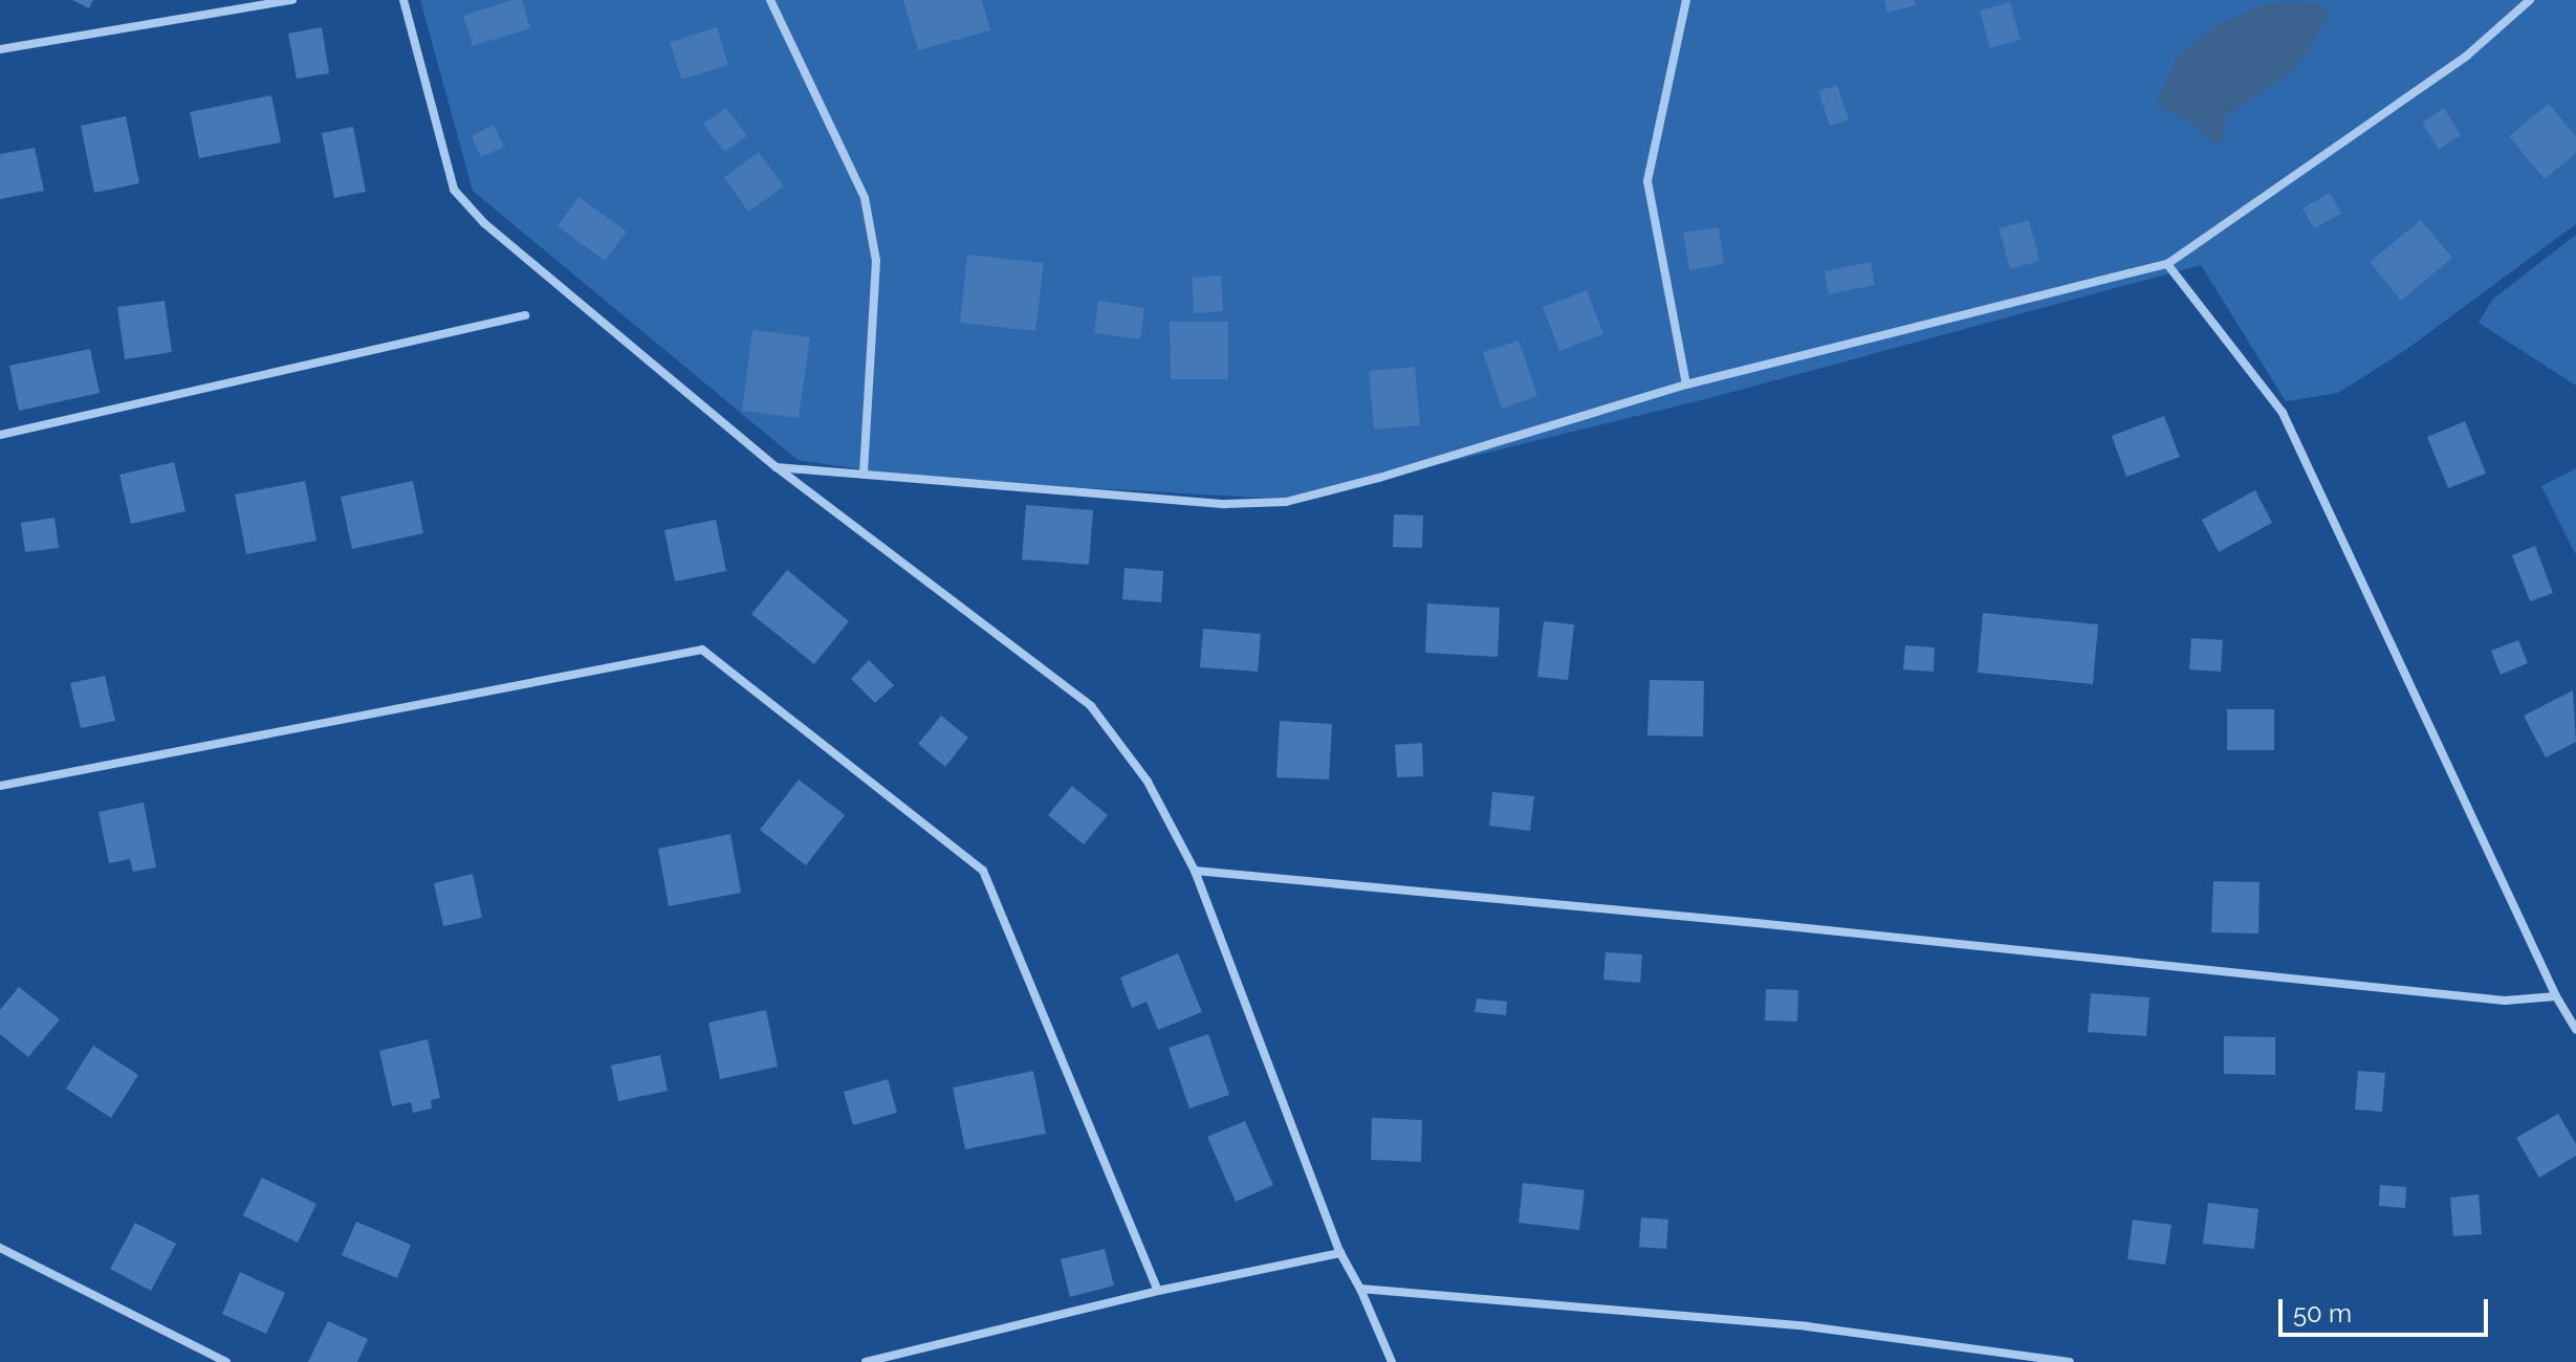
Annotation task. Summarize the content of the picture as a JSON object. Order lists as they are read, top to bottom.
{
  "scale_bar": "50 m"
}
